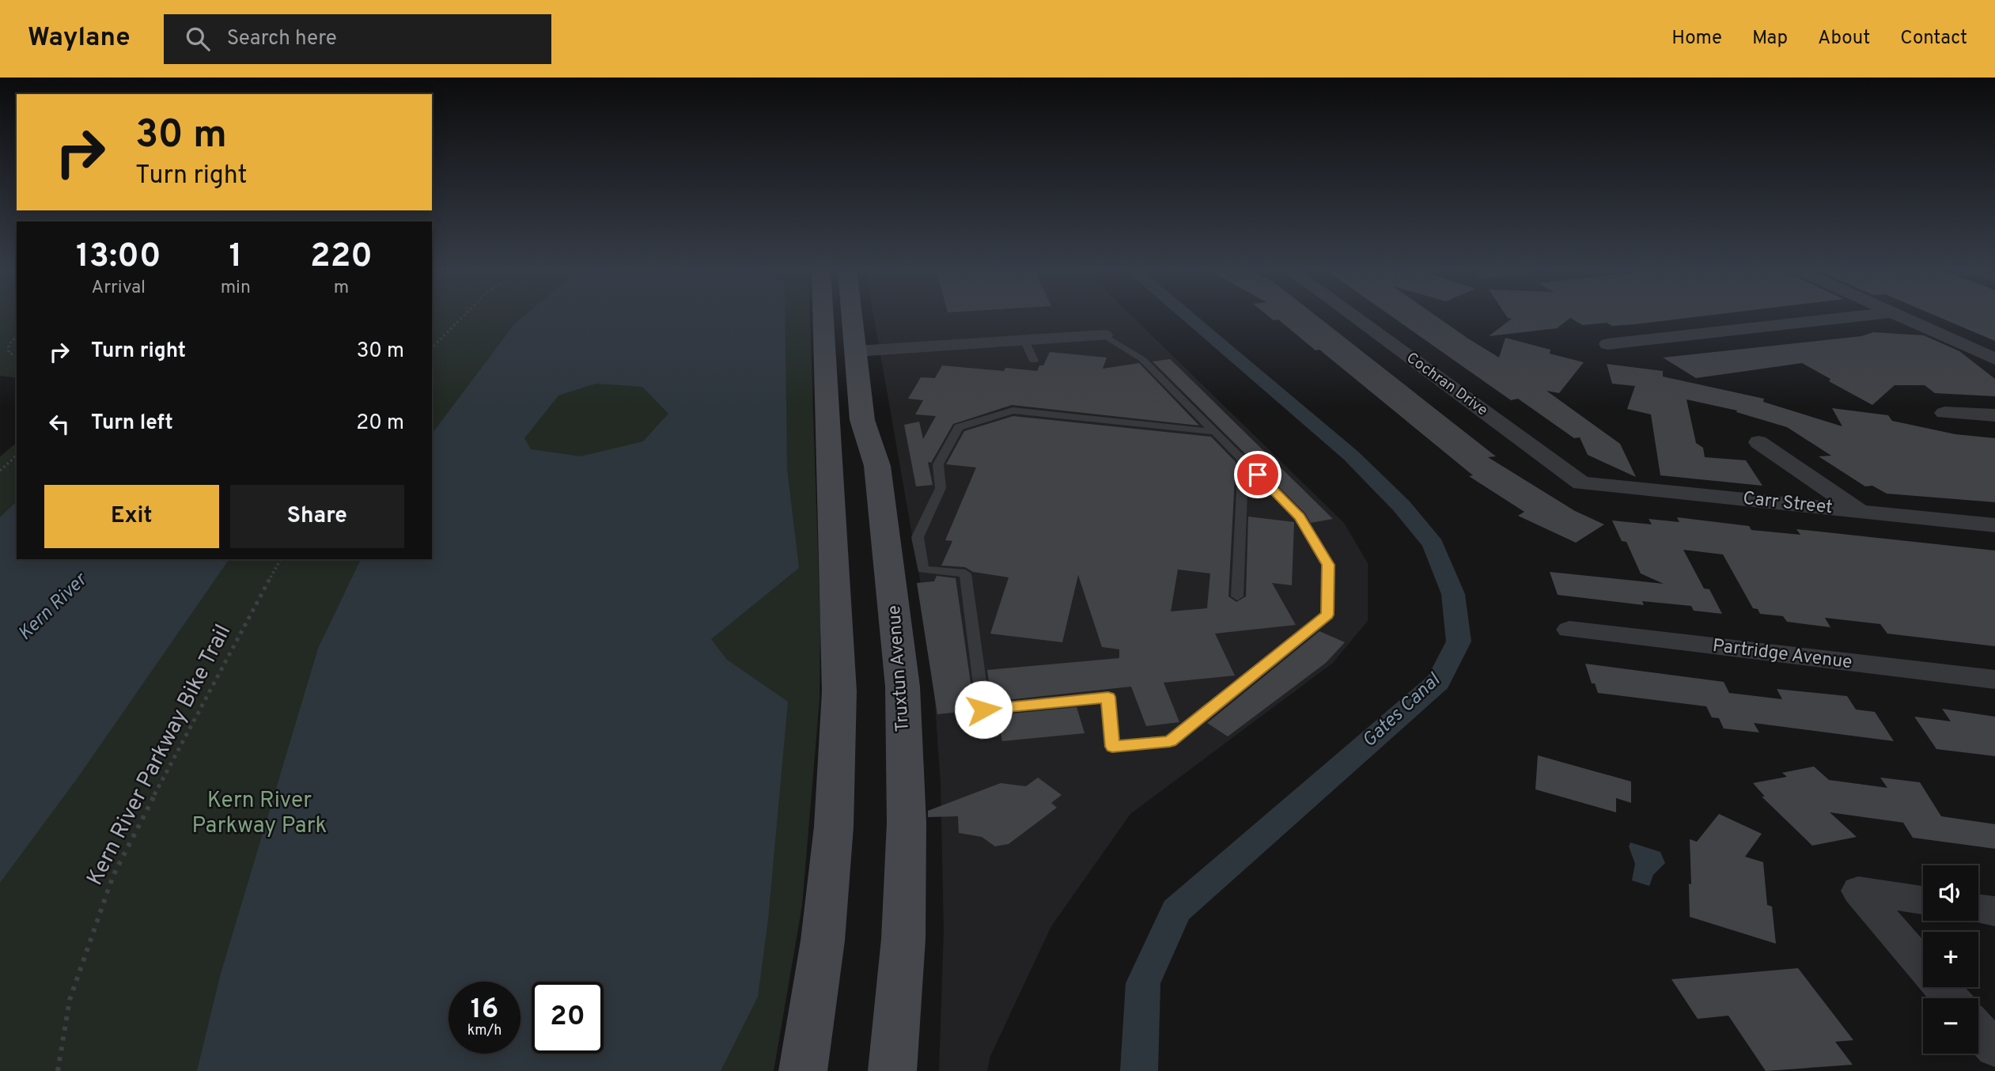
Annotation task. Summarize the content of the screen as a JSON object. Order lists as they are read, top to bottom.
{
  "streets": {
    "main road": ["Truxtun Avenue"],
    "street": ["Cochran Drive", "Carr Street", "Partridge Avenue"],
    "path": ["Kern River Parkway Bike Trail"]
  },
  "crossings": [
    ["Cochran Drive", "Carr Street"]
  ],
  "water": ["Kern River", "Gates Canal"],
  "parks": ["Kern River Parkway Park"],
  "page": {
    "header": "Waylane",
    "search": "Search here",
    "nav": [
      "Home",
      "Map",
      "About",
      "Contact"
    ],
    "turn": ["30 m", "Turn right"],
    "eta": [
      "13:00",
      "Arrival",
      "1",
      "min",
      "220",
      "m"
    ],
    "list": [
      {
        "name": "Turn right",
        "value": "30 m"
      },
      {
        "name": "Turn left",
        "value": "20 m"
      }
    ],
    "buttons": ["Exit", "Share"],
    "map_buttons": ["+", "−"],
    "speed": "16 km/h",
    "limit": "20"
  }
}
